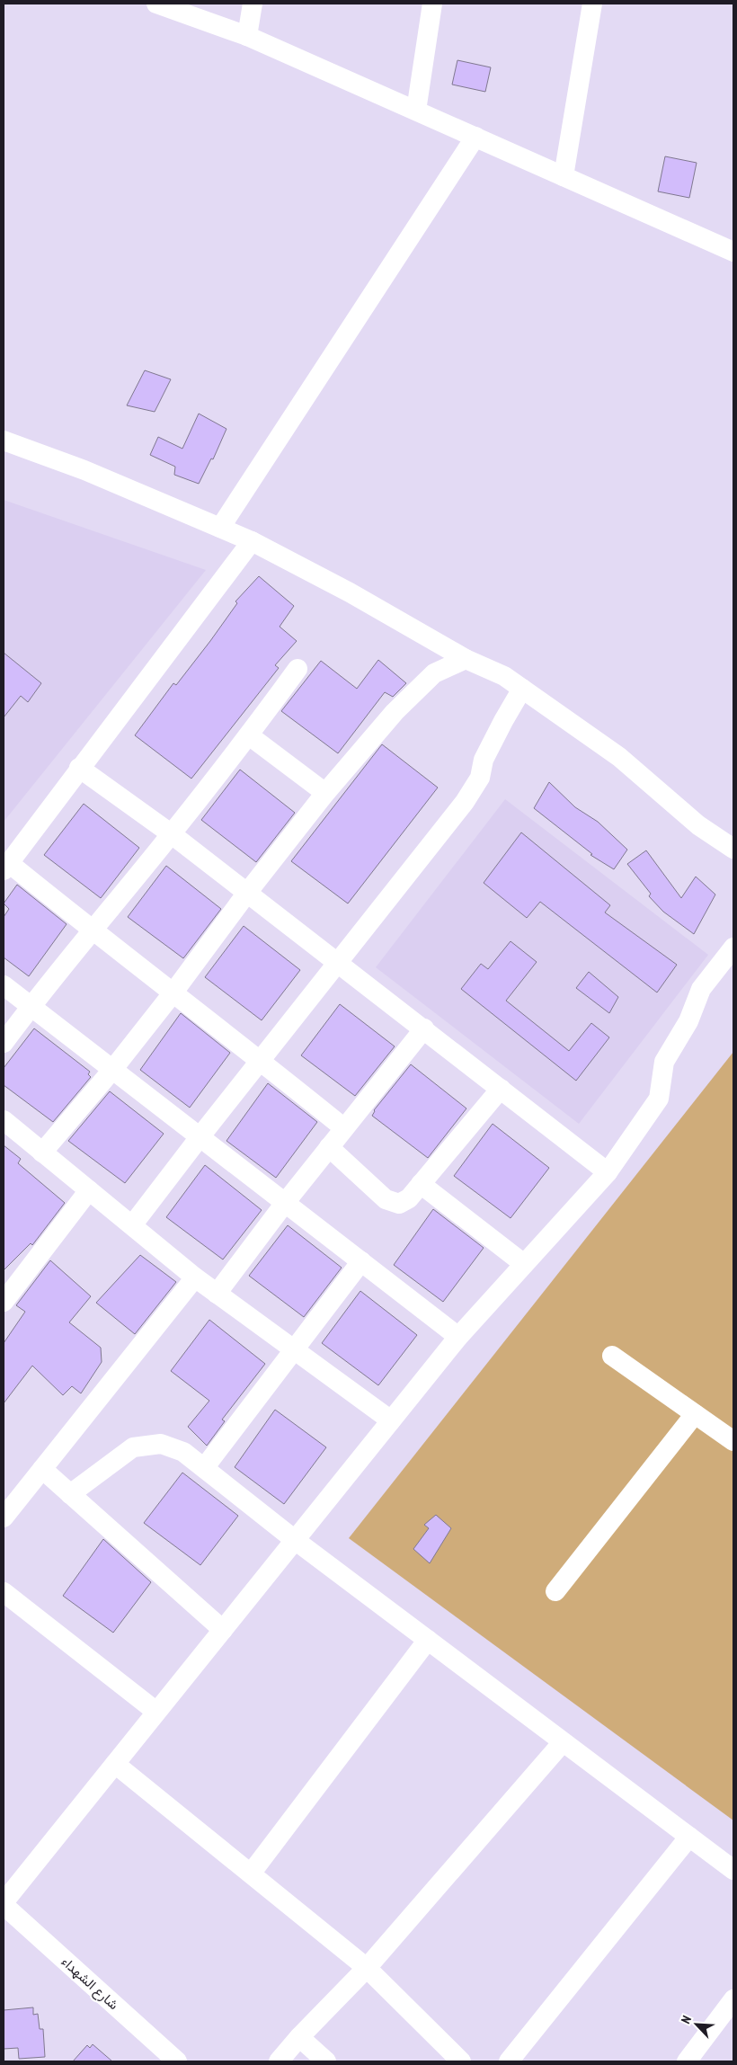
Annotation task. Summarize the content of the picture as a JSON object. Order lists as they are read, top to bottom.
{
  "streets": {
    "street": ["شارع الشهداء"]
  },
  "north": "top left"
}
